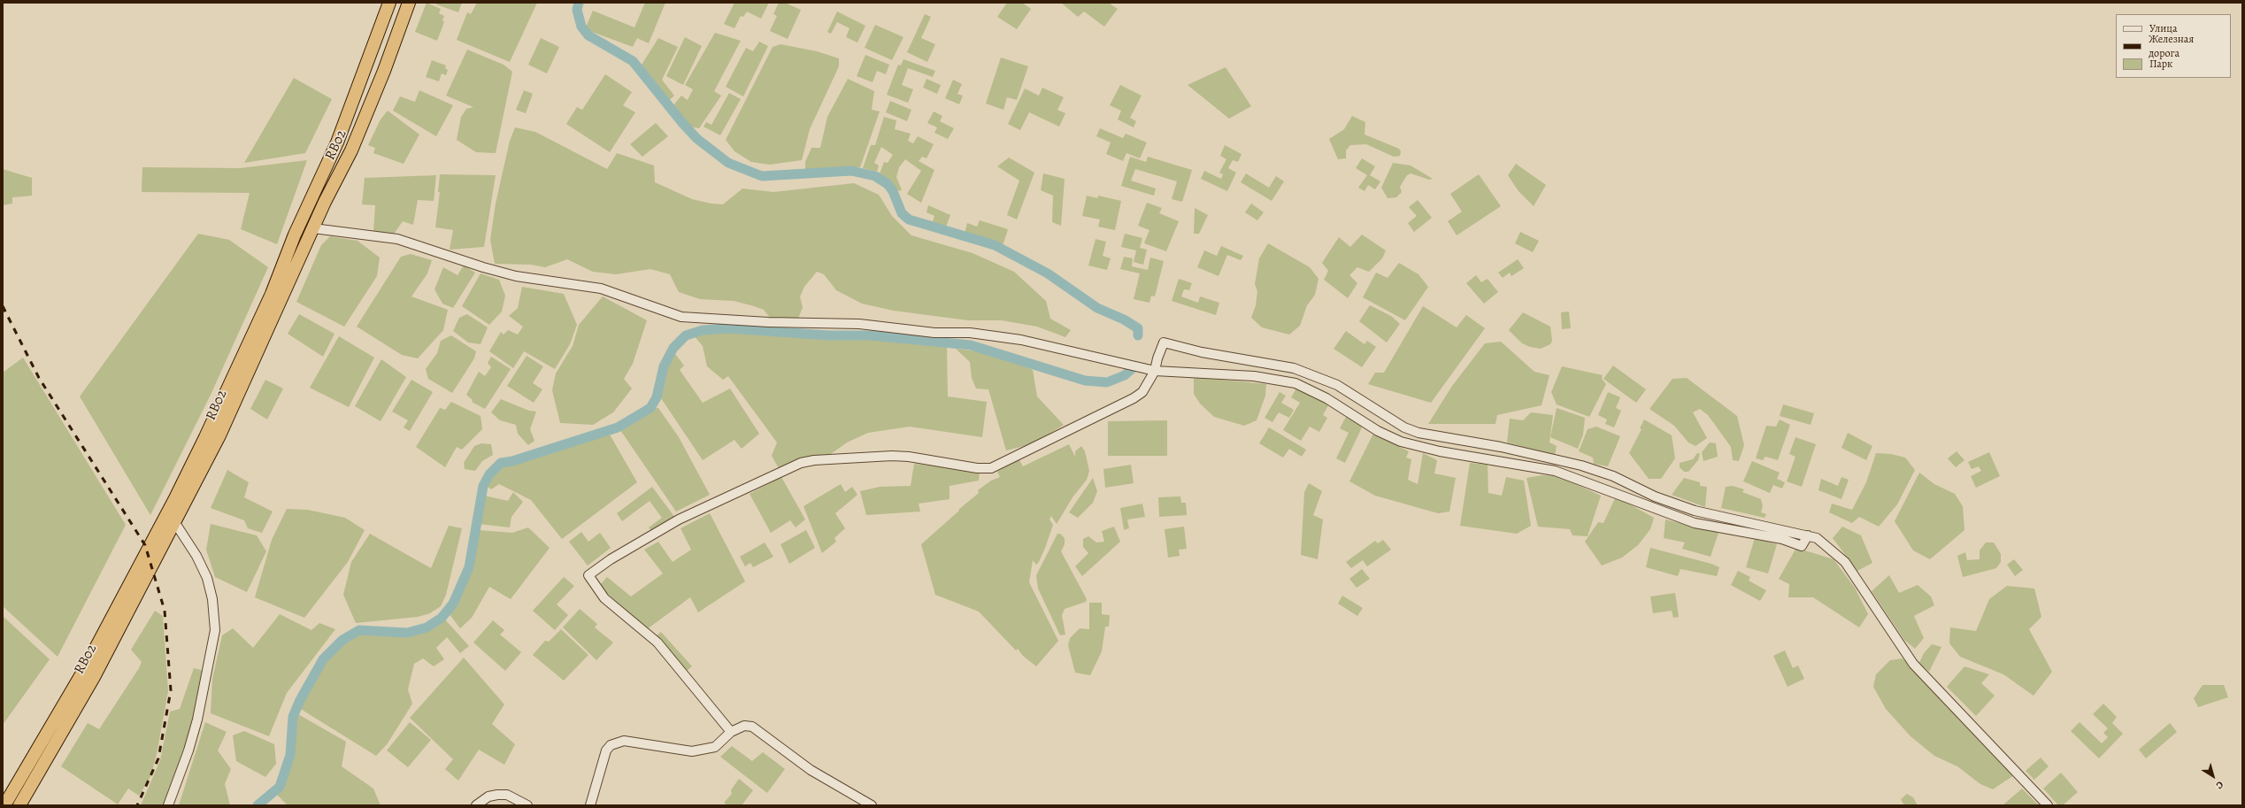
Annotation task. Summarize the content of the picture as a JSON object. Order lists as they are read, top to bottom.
{
  "streets": {
    "highway": ["RB02"]
  },
  "legend": ["Улица", "Железная дорога", "Парк"],
  "north": "bottom right"
}
